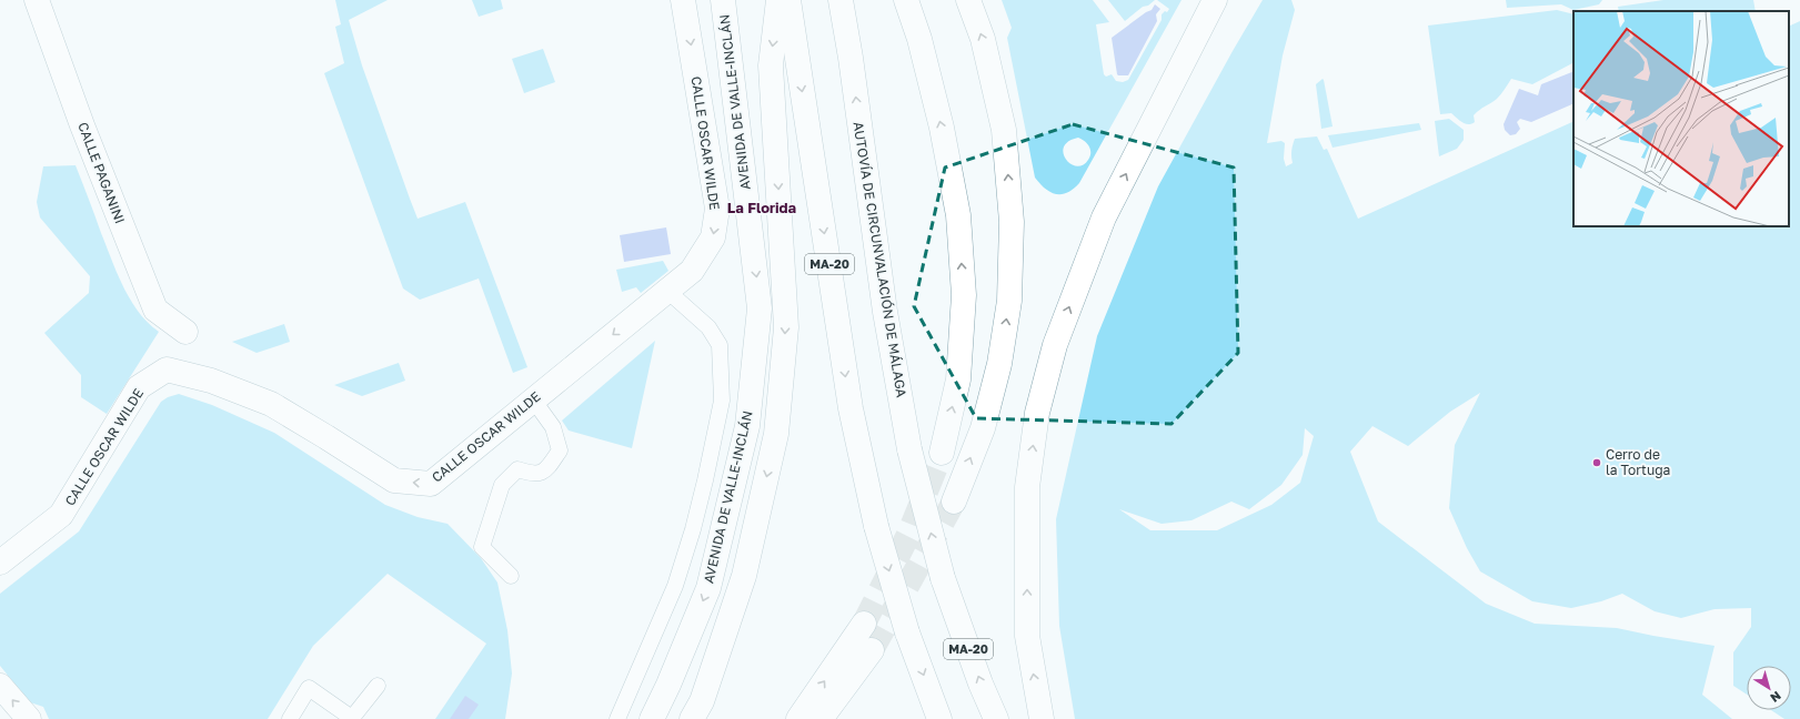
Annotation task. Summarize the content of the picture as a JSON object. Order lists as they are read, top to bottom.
{
  "streets": {
    "main road": [
      "AVENIDA DE VALLE-INCLÁN",
      "CALLE OSCAR WILDE",
      "CALLE PAGANINI",
      "AUTOVÍA DE CIRCUNVALACIÓN DE MÁLAGA",
      "MA-20"
    ]
  },
  "districts": ["La Florida"],
  "places": ["Cerro de la Tortuga"],
  "north": "bottom right"
}
